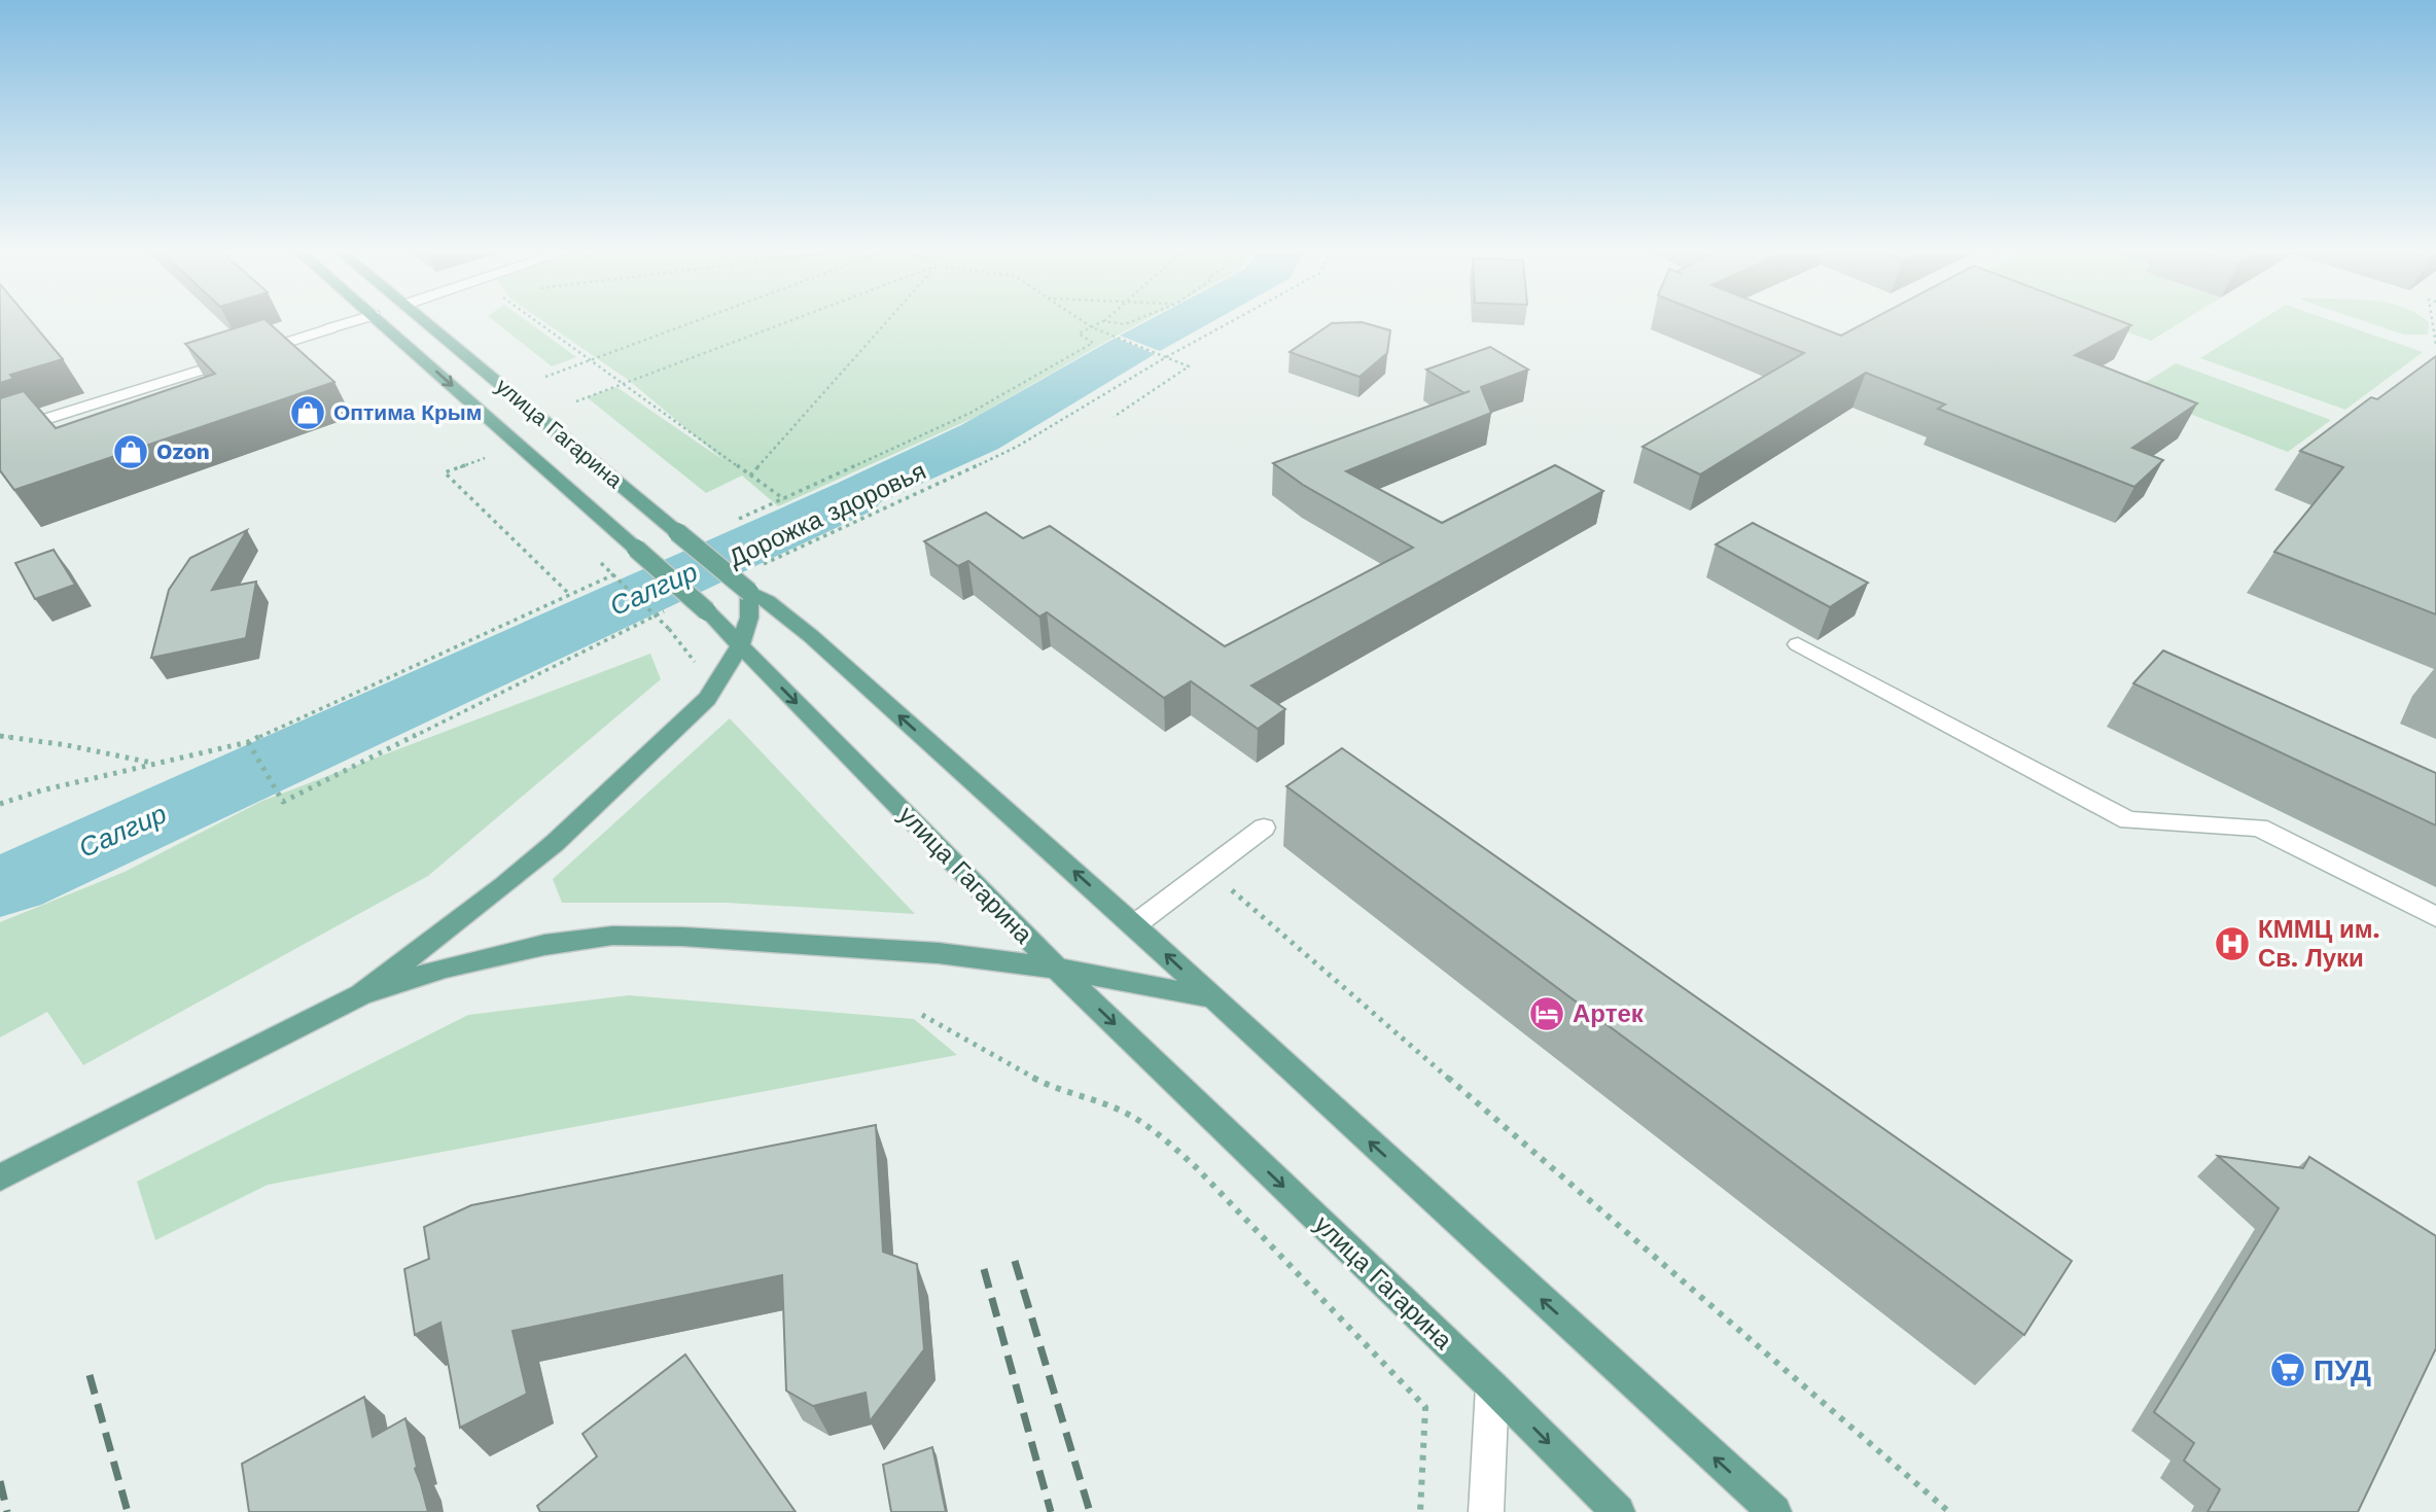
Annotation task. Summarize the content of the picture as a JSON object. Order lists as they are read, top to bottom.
{
  "streets": {
    "main road": ["улица Гагарина"],
    "path": ["Дорожка здоровья"]
  },
  "water": ["Салгир"],
  "places": {
    "shop": ["Оптима Крым", "Ozon"],
    "hospital": ["КММЦ им. Св. Луки"],
    "hotel": ["Артек"],
    "supermarket": ["ПУД"]
  }
}
